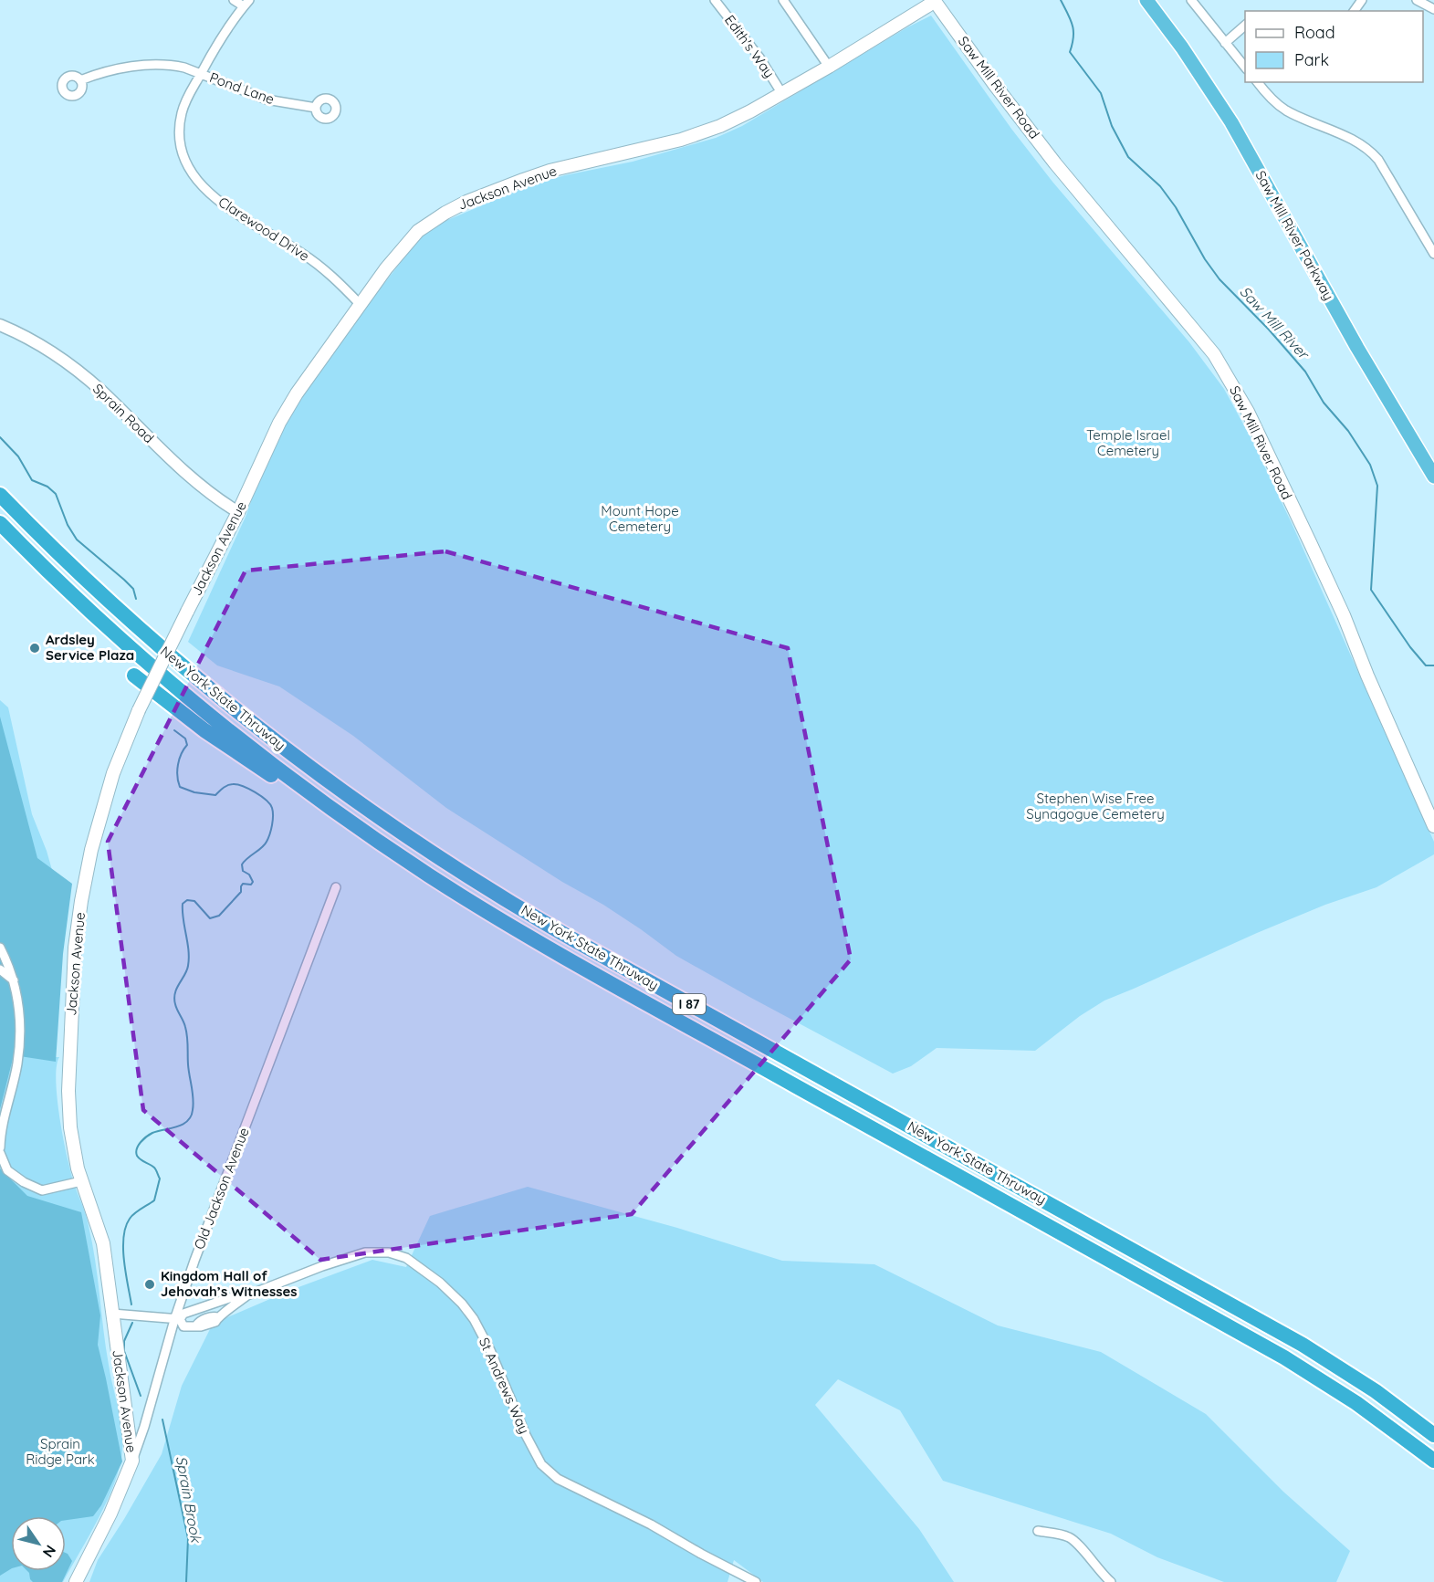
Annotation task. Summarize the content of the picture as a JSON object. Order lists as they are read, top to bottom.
{
  "streets": {
    "highway": ["Saw Mill River Parkway", "New York State Thruway", "I 87"],
    "main road": ["Saw Mill River Road", "Jackson Avenue", "Old Jackson Avenue"],
    "street": [
      "Edith's Way",
      "Pond Lane",
      "Clarewood Drive",
      "Sprain Road",
      "St Andrews Way"
    ]
  },
  "crossings": [
    ["Edith's Way", "Jackson Avenue"],
    ["Saw Mill River Road", "Jackson Avenue"],
    ["Pond Lane", "Clarewood Drive"],
    ["Jackson Avenue", "Clarewood Drive"],
    ["Jackson Avenue", "Sprain Road"],
    ["Jackson Avenue", "Old Jackson Avenue"],
    ["Old Jackson Avenue", "St Andrews Way"]
  ],
  "water": ["Saw Mill River", "Sprain Brook"],
  "parks": [
    "Temple Israel Cemetery",
    "Mount Hope Cemetery",
    "Stephen Wise Free Synagogue Cemetery",
    "Sprain Ridge Park"
  ],
  "places": ["Ardsley Service Plaza", "Kingdom Hall of Jehovah’s Witnesses"],
  "legend": ["Road", "Park"],
  "north": "bottom right"
}
